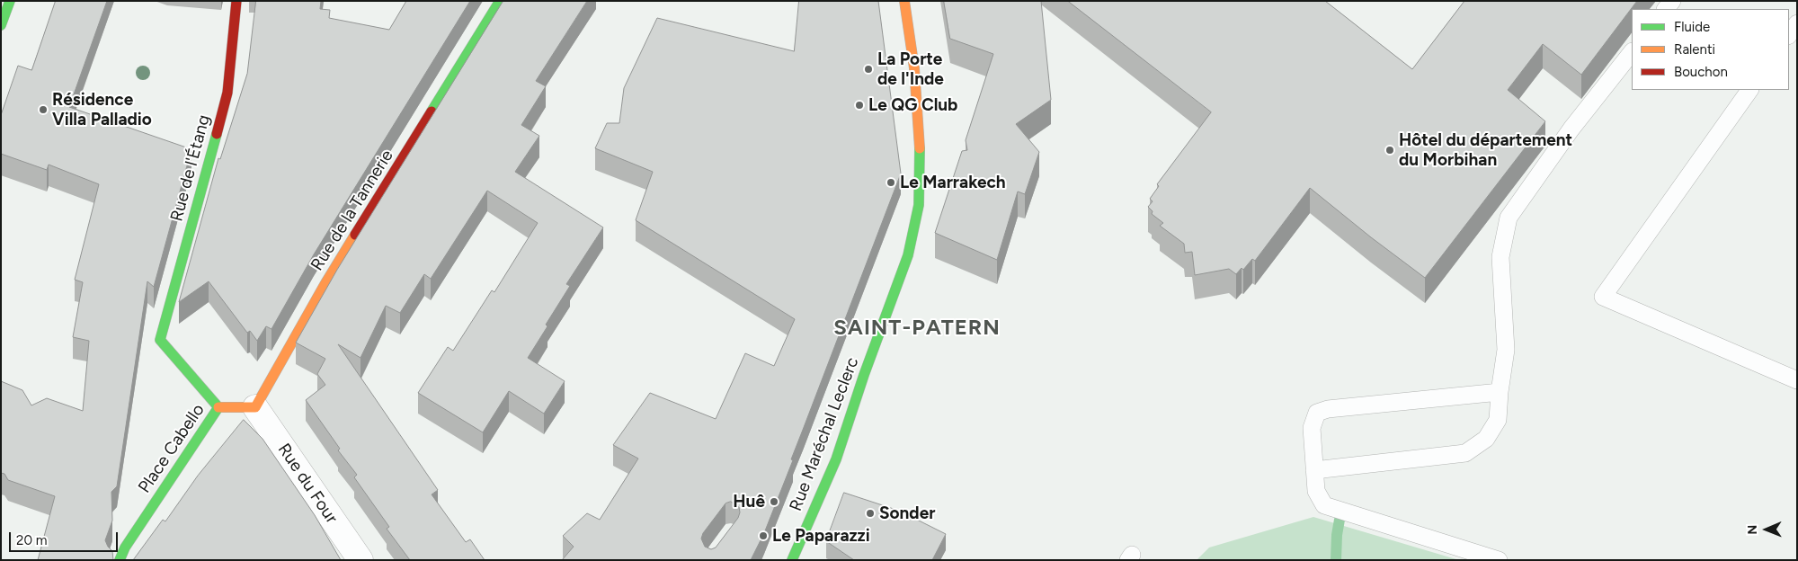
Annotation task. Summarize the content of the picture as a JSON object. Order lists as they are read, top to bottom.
{
  "streets": {
    "street": [
      "Rue de l'Étang",
      "Rue de la Tannerie",
      "Rue Maréchal Leclerc",
      "Place Cabello",
      "Rue du Four"
    ]
  },
  "crossings": [
    ["Rue de l'Étang", "Place Cabello"],
    ["Rue de la Tannerie", "Rue du Four"]
  ],
  "districts": ["SAINT-PATERN"],
  "places": [
    "La Porte de l'Inde",
    "Le QG Club",
    "Résidence Villa Palladio",
    "Hôtel du département du Morbihan",
    "Le Marrakech",
    "Huê",
    "Sonder",
    "Le Paparazzi"
  ],
  "legend": ["Fluide", "Ralenti", "Bouchon"],
  "scale_bar": "20 m",
  "north": "left"
}
